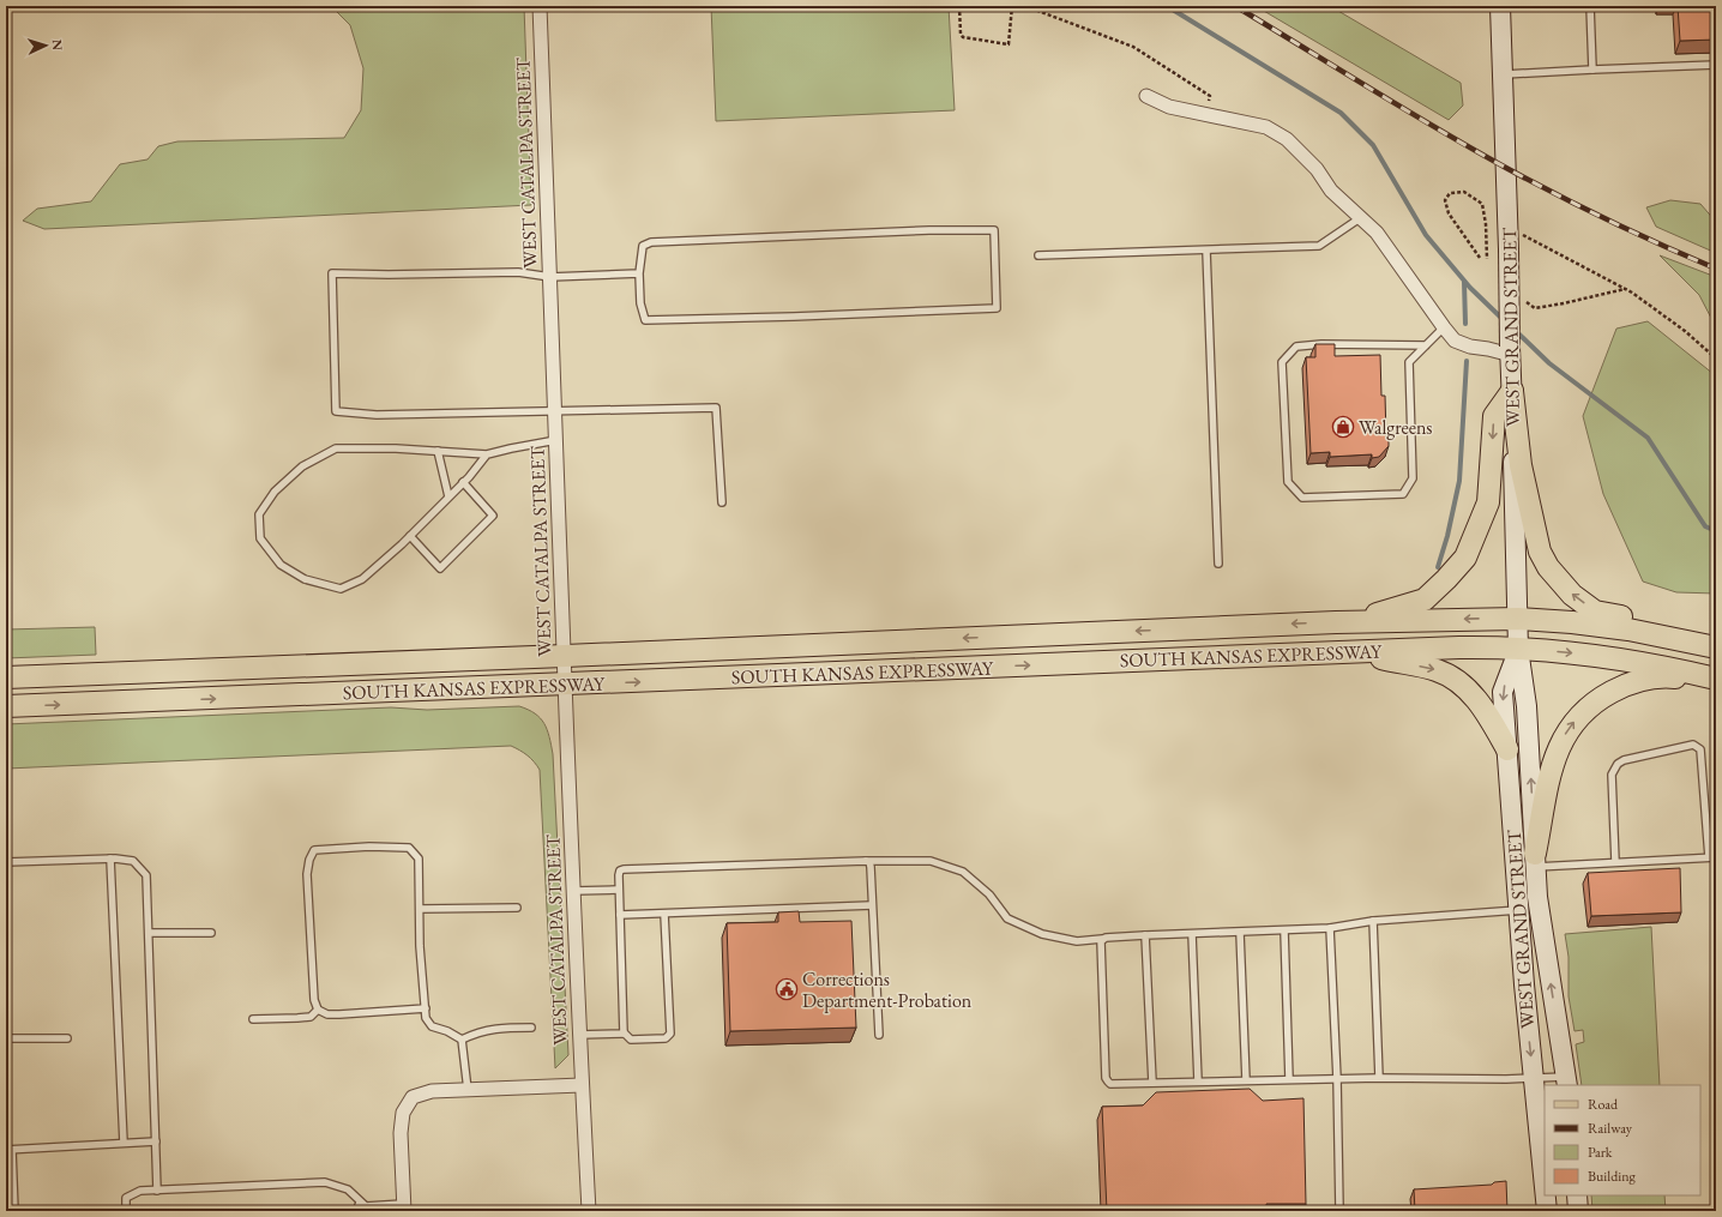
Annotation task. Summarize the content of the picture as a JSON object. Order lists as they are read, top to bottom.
{
  "streets": {
    "main road": ["WEST GRAND STREET", "SOUTH KANSAS EXPRESSWAY"],
    "street": ["WEST CATALPA STREET"]
  },
  "crossings": [
    ["WEST CATALPA STREET", "SOUTH KANSAS EXPRESSWAY"],
    ["WEST GRAND STREET", "SOUTH KANSAS EXPRESSWAY"]
  ],
  "places": {
    "shop": ["Walgreens"],
    "public building": ["Corrections Department-Probation"]
  },
  "legend": [
    "Road",
    "Railway",
    "Park",
    "Building"
  ],
  "north": "right"
}
